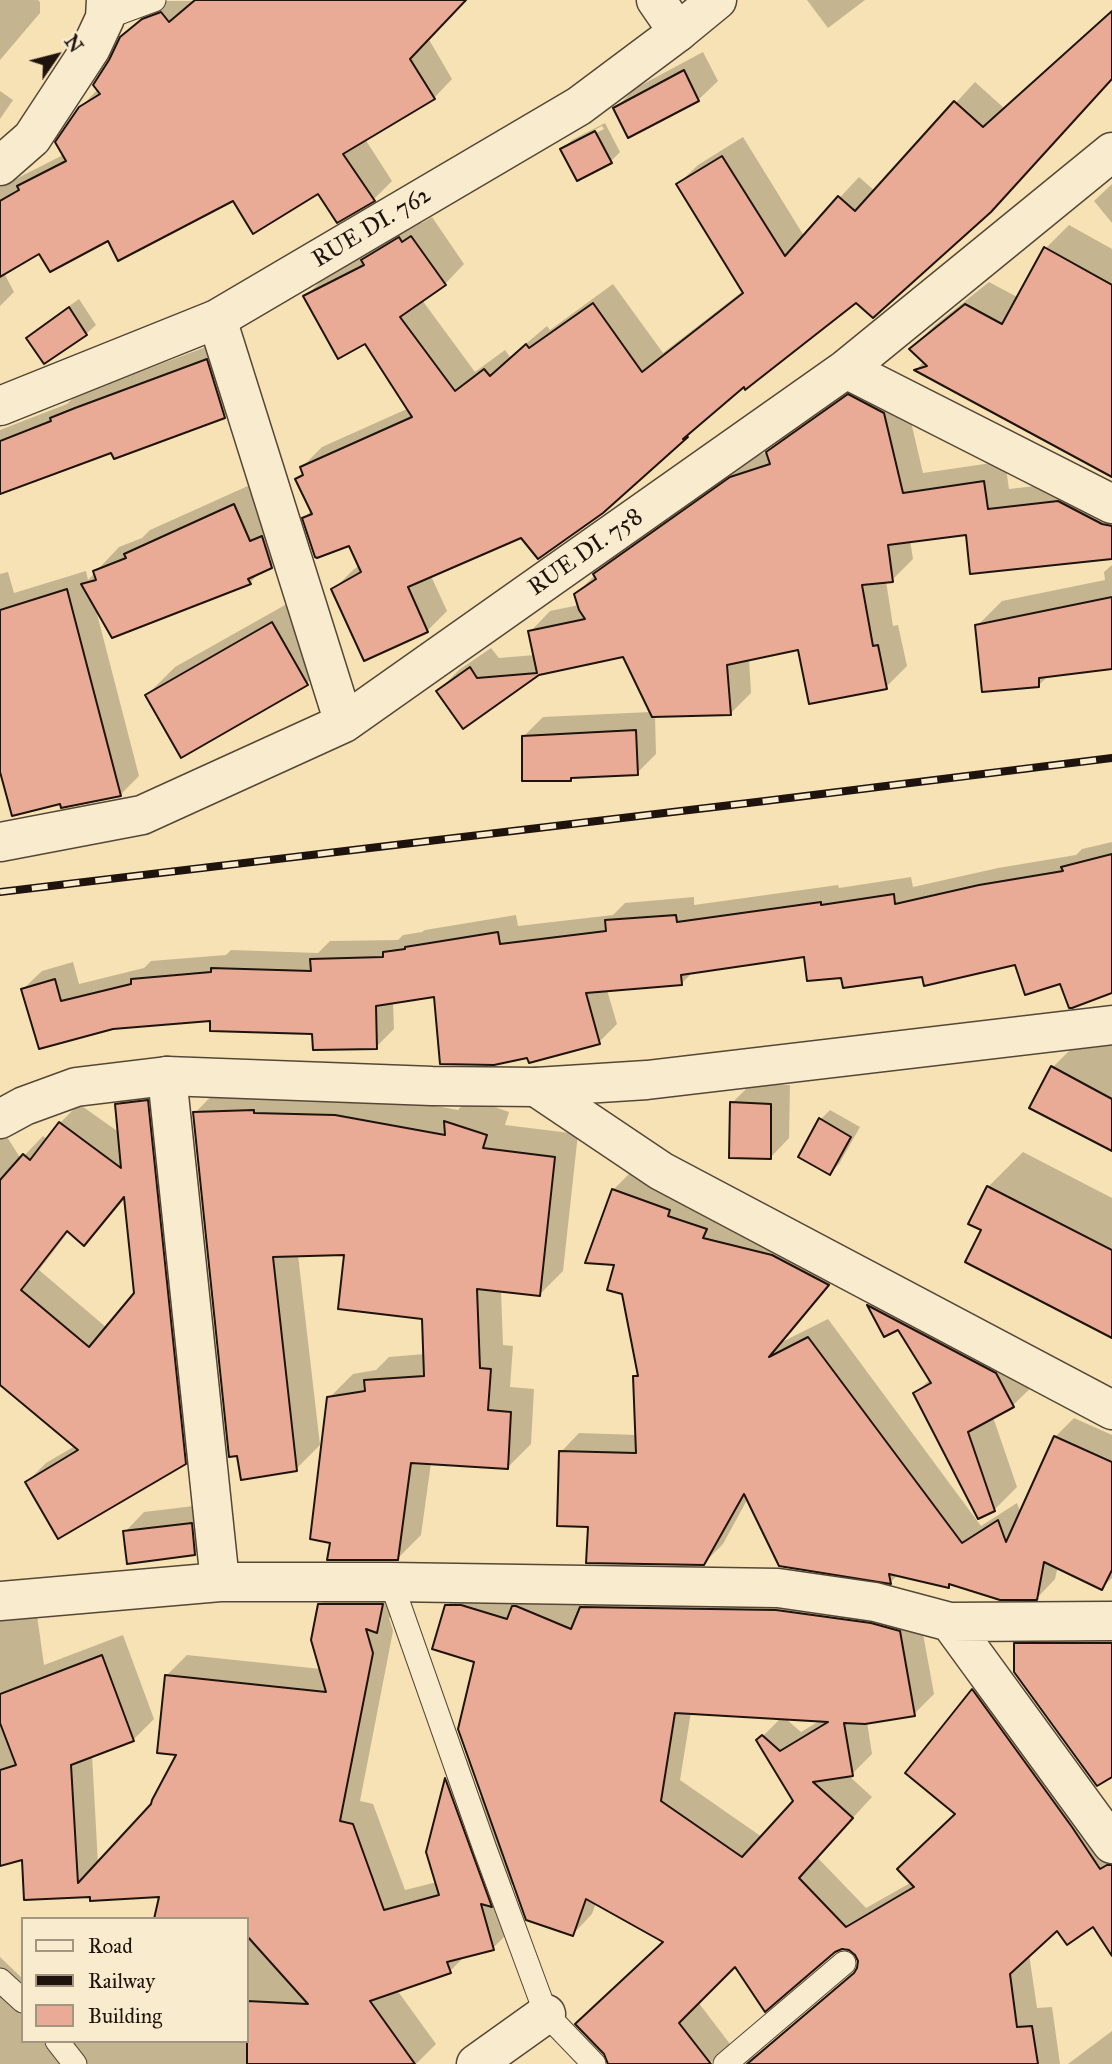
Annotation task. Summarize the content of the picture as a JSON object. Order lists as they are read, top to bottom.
{
  "streets": {
    "street": ["RUE DI. 762", "RUE DI. 758"]
  },
  "legend": ["Road", "Railway", "Building"],
  "north": "top right"
}
